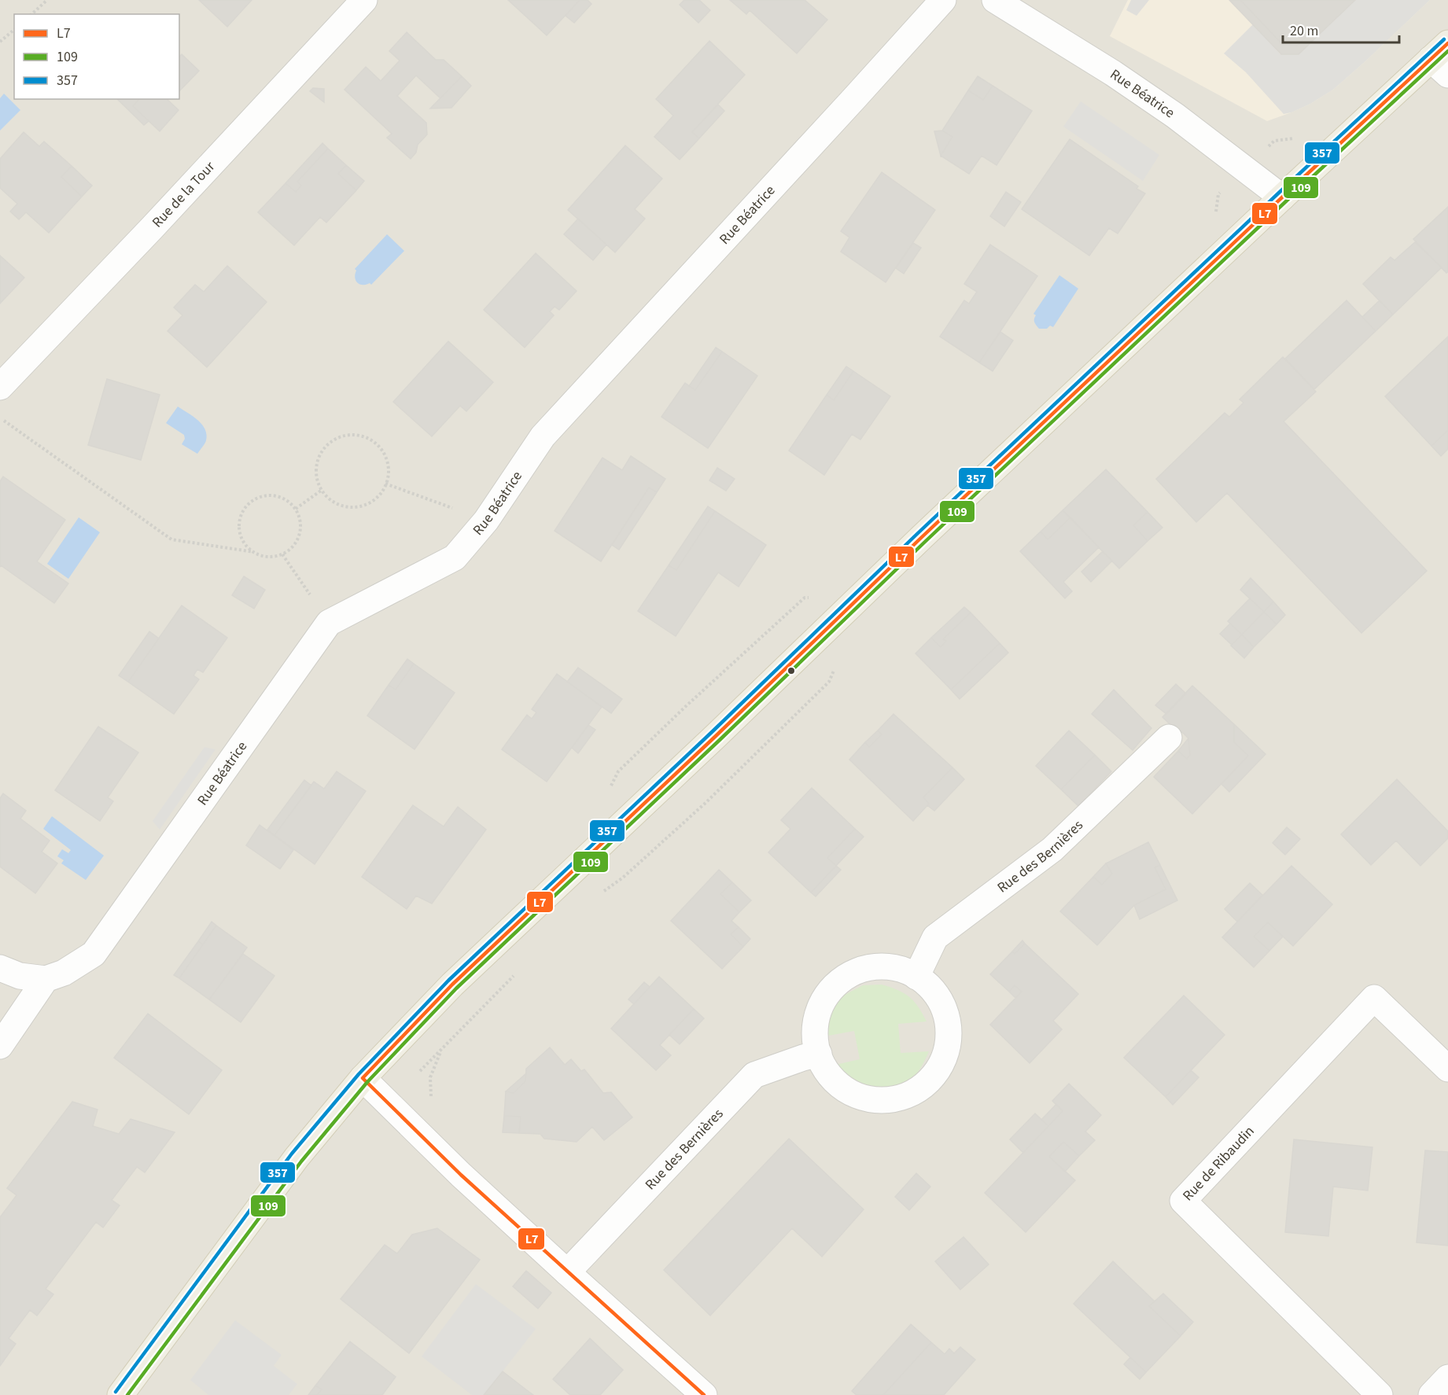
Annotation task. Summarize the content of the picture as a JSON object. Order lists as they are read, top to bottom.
{
  "streets": {
    "street": [
      "Rue Béatrice",
      "Rue de la Tour",
      "Rue des Bernières",
      "Rue de Ribaudin"
    ]
  },
  "lines": ["transit line 357", "transit line L7", "transit line 109"],
  "legend": ["L7", "109", "357"],
  "scale_bar": "20 m"
}
